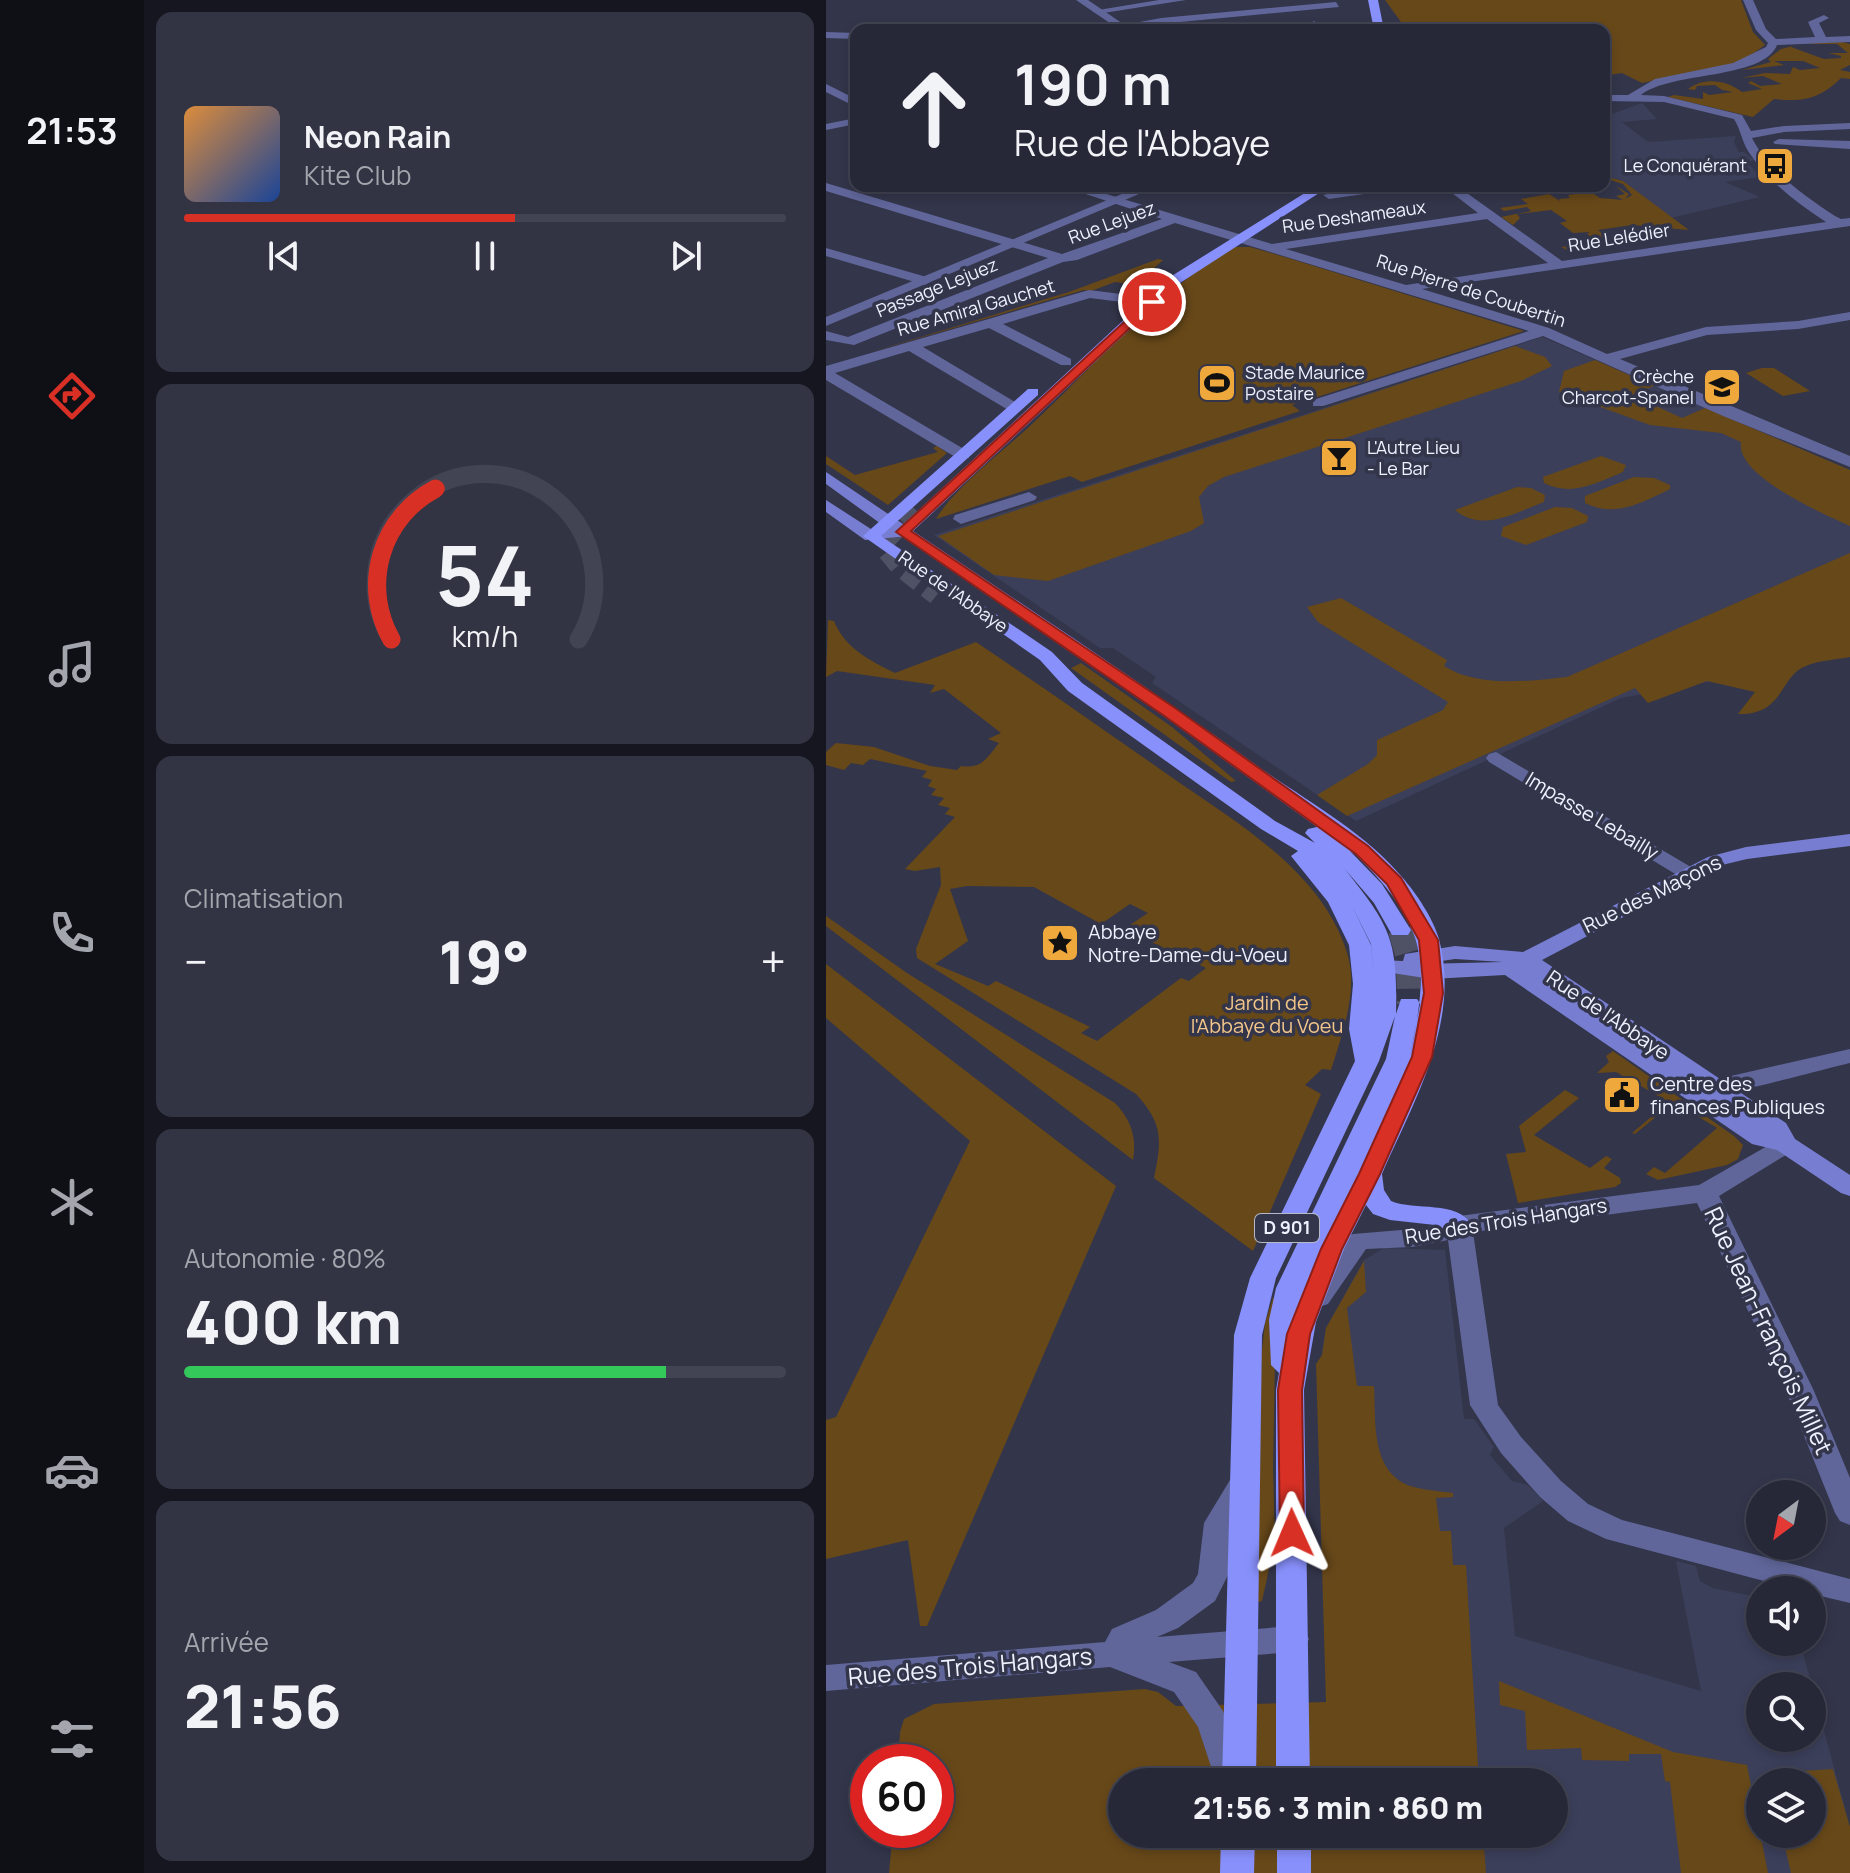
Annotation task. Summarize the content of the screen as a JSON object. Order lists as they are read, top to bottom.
{
  "streets": {
    "main road": ["Rue de l'Abbaye", "Rue des Maçons", "D 901"],
    "street": [
      "Rue Deshameaux",
      "Rue Lejuez",
      "Rue Lelédier",
      "Passage Lejuez",
      "Rue Pierre de Coubertin",
      "Rue Amiral Gauchet",
      "Impasse Lebailly",
      "Rue des Trois Hangars",
      "Rue Jean-François Millet"
    ]
  },
  "crossings": [
    ["Rue Deshameaux", "Rue Pierre de Coubertin"],
    ["Rue Lejuez", "Passage Lejuez"],
    ["Rue Lejuez", "Rue Pierre de Coubertin"],
    ["Rue Lelédier", "Rue Pierre de Coubertin"],
    ["Rue de l'Abbaye", "Rue des Maçons"],
    ["Rue de l'Abbaye", "Rue des Trois Hangars"],
    ["Rue de l'Abbaye", "D 901"],
    ["Impasse Lebailly", "Rue des Maçons"],
    ["Rue des Trois Hangars", "D 901"],
    ["Rue des Trois Hangars", "Rue Jean-François Millet"]
  ],
  "parks": ["Jardin de l'Abbaye du Voeu"],
  "places": {
    "bus stop": ["Le Conquérant"],
    "sports": ["Stade Maurice Postaire"],
    "school or university": ["Crèche Charcot-Spanel"],
    "bar": ["L'Autre Lieu - Le Bar"],
    "place": ["Abbaye Notre-Dame-du-Voeu"],
    "public building": ["Centre des finances Publiques"]
  },
  "north": "bottom left",
  "page": {
    "tabs": "21:53",
    "turn": ["190 m", "Rue de l'Abbaye"],
    "song": ["Neon Rain", "Kite Club"],
    "tile": [
      "Climatisation",
      ["Autonomie · 80%", "400 km"],
      ["Arrivée", "21:56"]
    ],
    "heat": ["−", "19°", "+"],
    "limit": "60",
    "trip": "21:56 · 3 min · 860 m",
    "gauge": ["54", "km/h"]
  }
}
